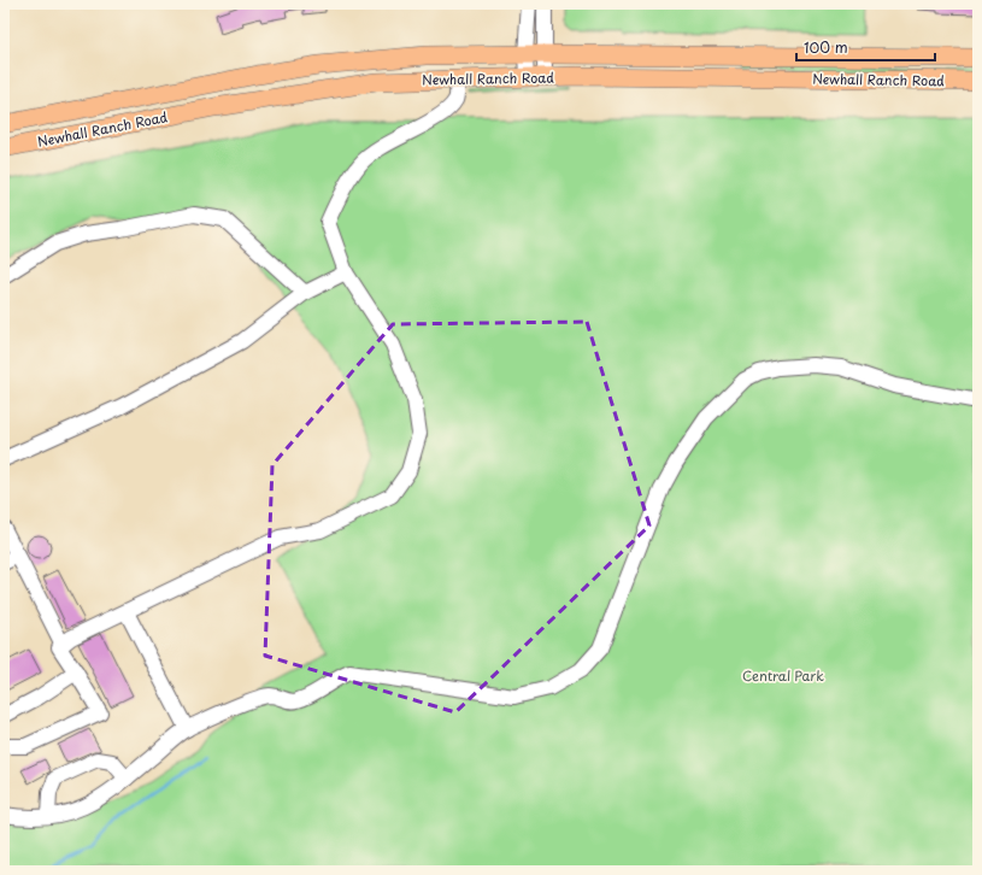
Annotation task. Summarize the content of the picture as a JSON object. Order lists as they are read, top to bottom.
{
  "streets": {
    "main road": ["Newhall Ranch Road"]
  },
  "parks": ["Central Park"],
  "scale_bar": "100 m"
}
